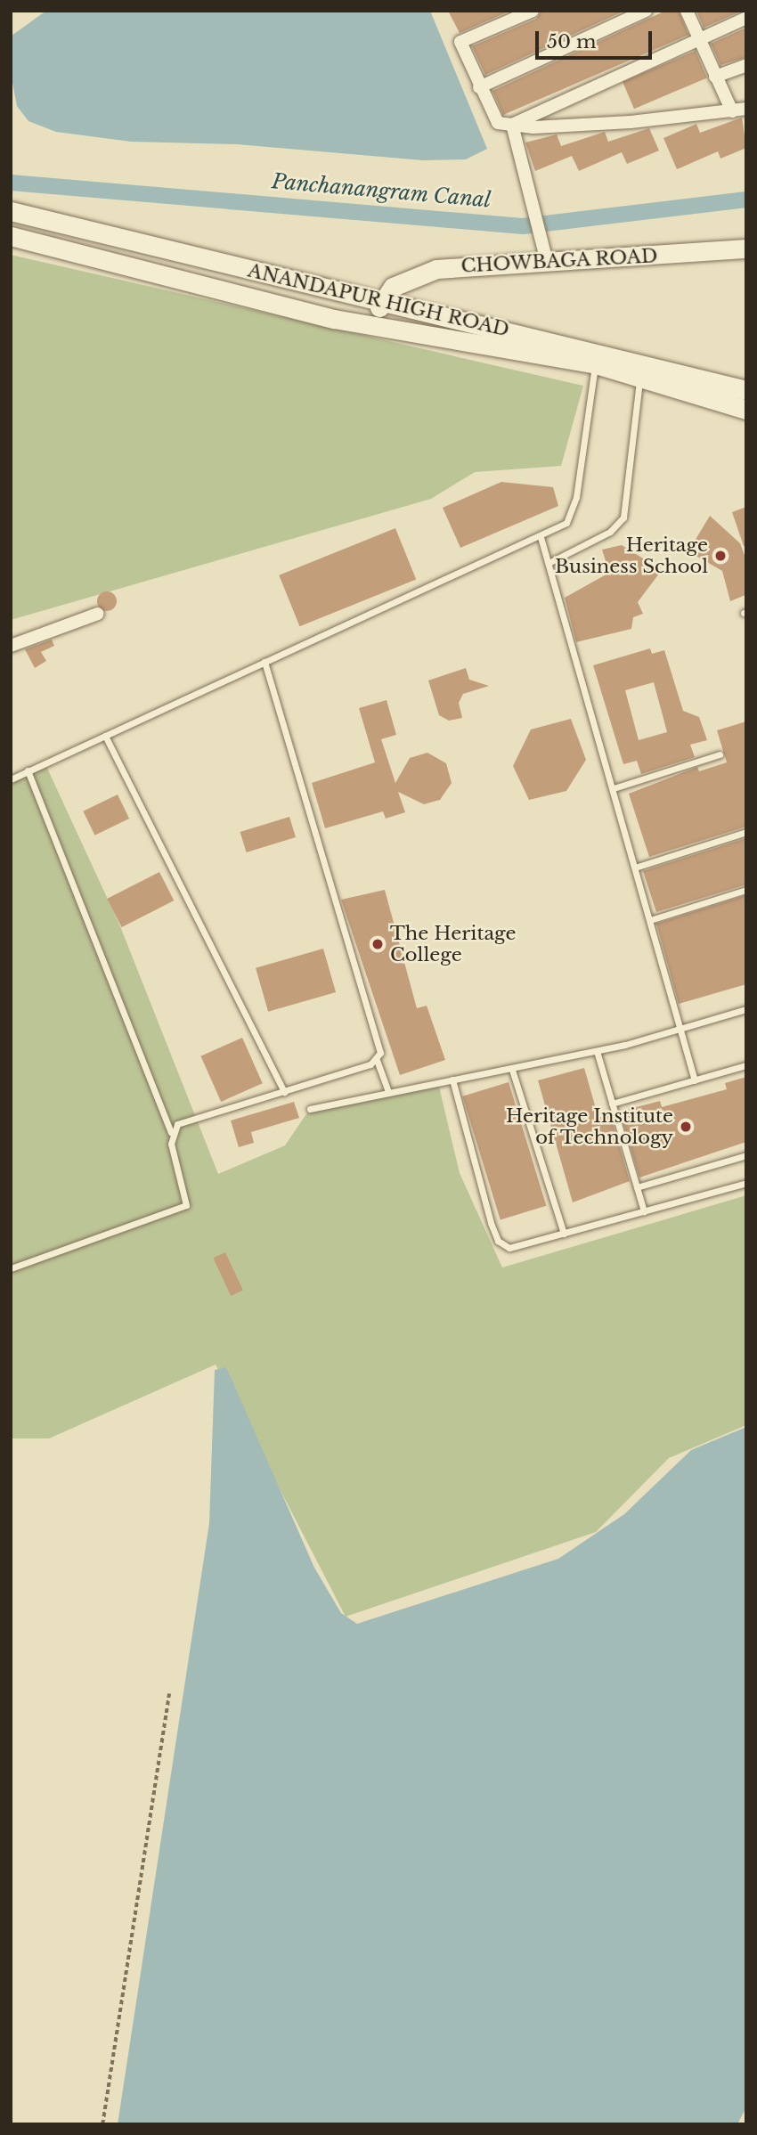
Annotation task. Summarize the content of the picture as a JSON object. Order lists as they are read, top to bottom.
{
  "streets": {
    "main road": ["CHOWBAGA ROAD", "ANANDAPUR HIGH ROAD"]
  },
  "crossings": [
    ["CHOWBAGA ROAD", "ANANDAPUR HIGH ROAD"]
  ],
  "water": ["Panchanangram Canal"],
  "places": ["Heritage Business School", "The Heritage College", "Heritage Institute of Technology"],
  "scale_bar": "50 m"
}
